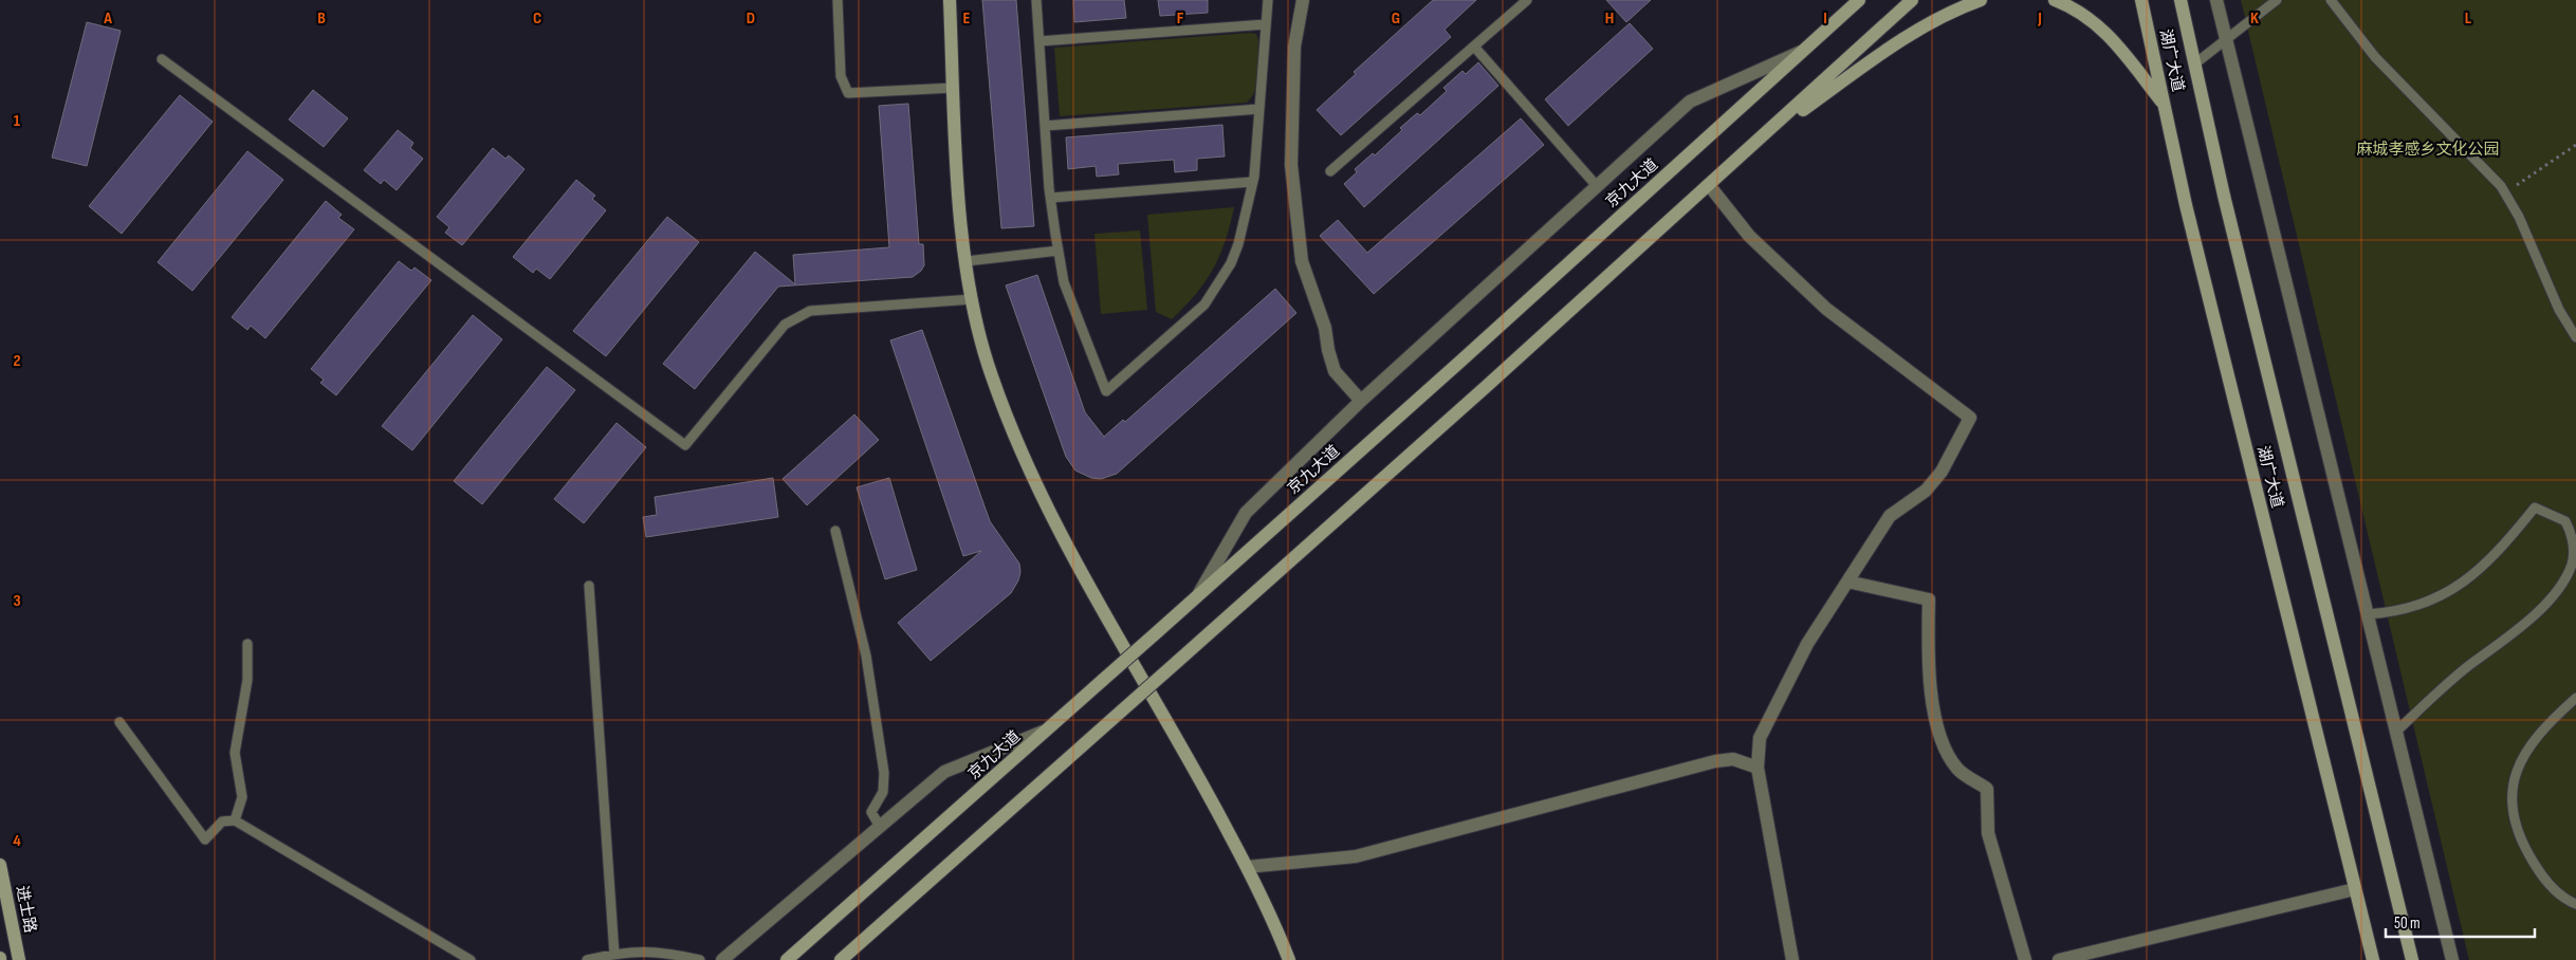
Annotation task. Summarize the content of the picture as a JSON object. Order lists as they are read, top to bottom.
{
  "streets": {
    "street": ["湖广大道", "京九大道", "进士路"]
  },
  "parks": ["麻城孝感乡文化公园"],
  "scale_bar": "50 m",
  "grid": {
    "columns": [
      "A",
      "B",
      "C",
      "D",
      "E",
      "F",
      "G",
      "H",
      "I",
      "J",
      "K",
      "L"
    ],
    "rows": [
      "1",
      "2",
      "3",
      "4"
    ]
  }
}
